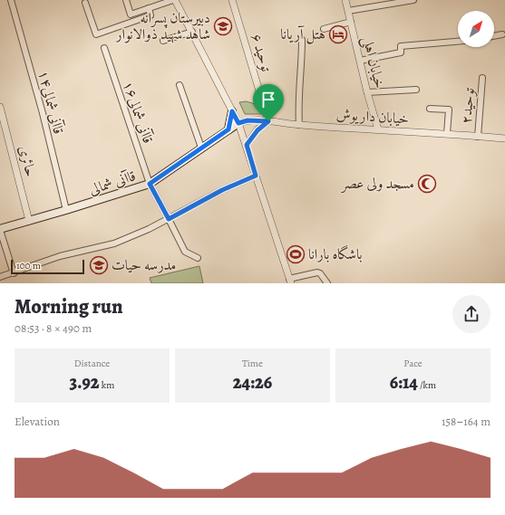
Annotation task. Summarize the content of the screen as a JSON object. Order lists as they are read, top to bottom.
{
  "streets": {
    "main road": ["قاآنی شمالی"],
    "street": [
      "۶ توحید",
      "خیابان اهلی",
      "قاآنی شمالی۱۴",
      "توحید۲",
      "قاآنی شمالی۱۶",
      "خیابان داریوش",
      "حائری"
    ]
  },
  "crossings": [
    ["۶ توحید", "خیابان داریوش"],
    ["خیابان اهلی", "خیابان داریوش"],
    ["قاآنی شمالی۱۴", "قاآنی شمالی"],
    ["توحید۲", "خیابان داریوش"],
    ["قاآنی شمالی۱۶", "قاآنی شمالی"],
    ["خیابان داریوش", "قاآنی شمالی"],
    ["حائری", "قاآنی شمالی"]
  ],
  "places": {
    "school or university": ["دبیرستان پسرانه شاهد شهید ذوالانوار", "مدرسه حیات"],
    "hotel": ["هتل آریانا"],
    "mosque": ["مسجد ولی عصر"],
    "sports": ["باشگاه بارانا"]
  },
  "scale_bar": "100 m",
  "north": "top right",
  "page": {
    "scale": "100 m",
    "heading": ["Morning run", "08:53 · 8 × 490 m"],
    "stats": [
      ["Distance", "3.92 km"],
      ["Time", "24:26"],
      ["Pace", "6:14 /km"]
    ],
    "chart": ["Elevation", "158–164 m"]
  }
}
